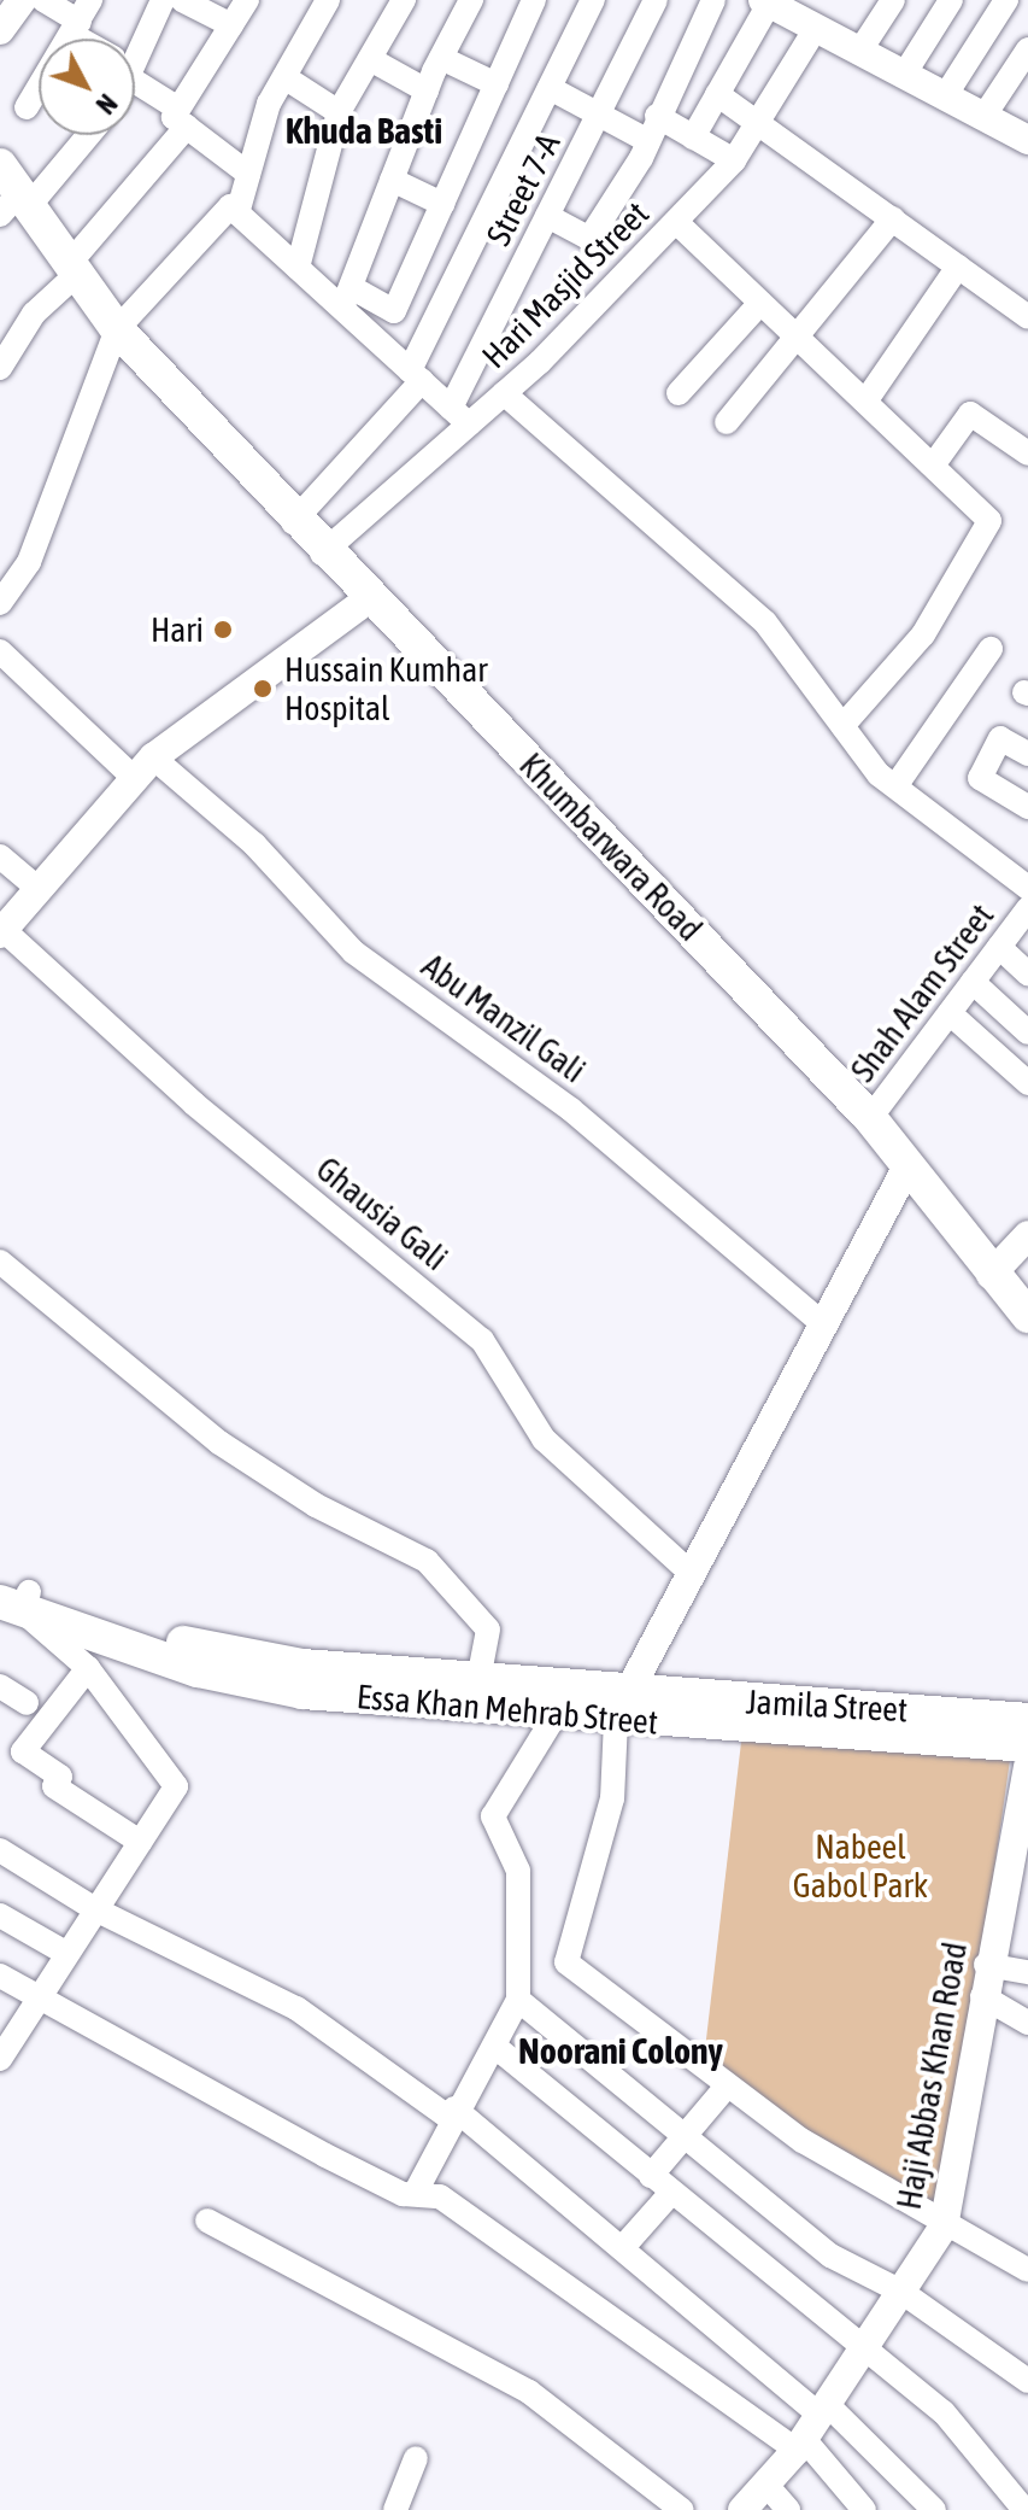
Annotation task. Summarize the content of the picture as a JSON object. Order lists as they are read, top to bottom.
{
  "streets": {
    "main road": ["Khumbarwara Road", "Jamila Street", "Essa Khan Mehrab Street"],
    "street": [
      "Street 7-A",
      "Hari Masjid Street",
      "Shah Alam Street",
      "Abu Manzil Gali",
      "Ghausia Gali",
      "Haji Abbas Khan Road"
    ]
  },
  "crossings": [
    ["Street 7-A", "Hari Masjid Street"],
    ["Hari Masjid Street", "Khumbarwara Road"],
    ["Khumbarwara Road", "Shah Alam Street"],
    ["Jamila Street", "Essa Khan Mehrab Street"]
  ],
  "districts": ["Khuda Basti", "Noorani Colony"],
  "parks": ["Nabeel Gabol Park"],
  "places": ["Hari", "Hussain Kumhar Hospital"],
  "north": "bottom right"
}
